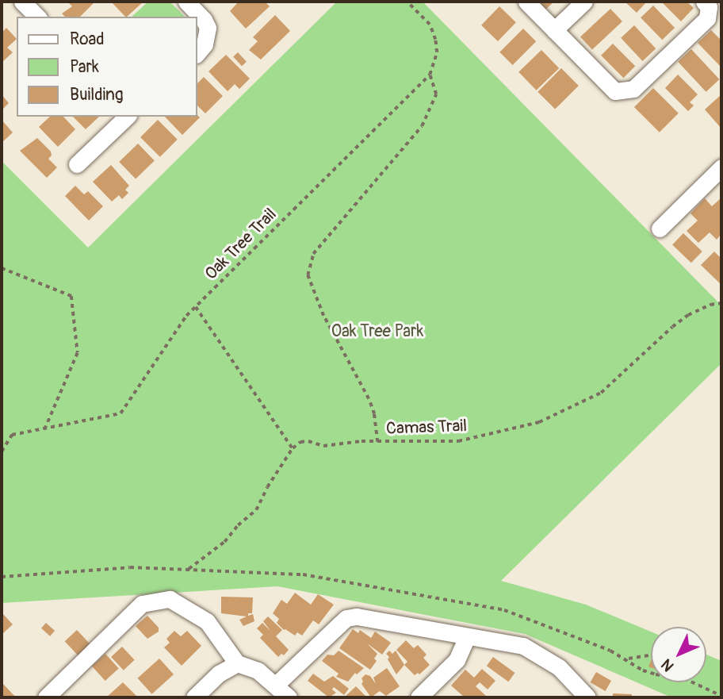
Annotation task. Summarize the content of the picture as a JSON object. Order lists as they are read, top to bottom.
{
  "streets": {
    "path": ["Oak Tree Trail", "Camas Trail"]
  },
  "parks": ["Oak Tree Park"],
  "legend": ["Road", "Park", "Building"],
  "north": "bottom left"
}
